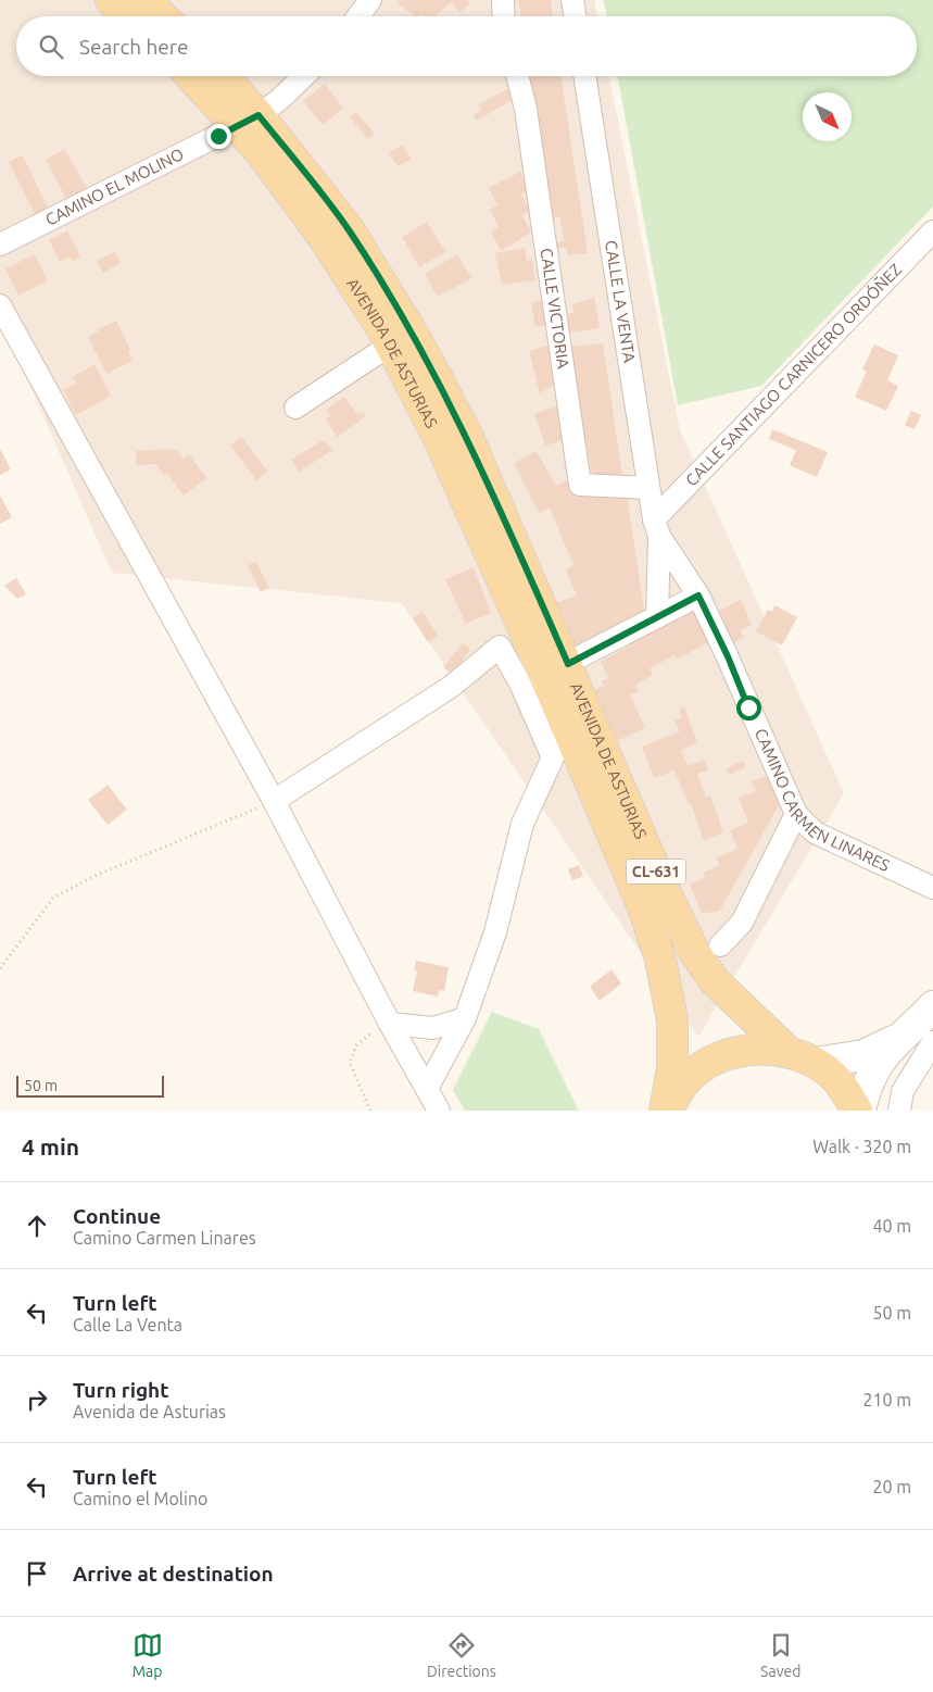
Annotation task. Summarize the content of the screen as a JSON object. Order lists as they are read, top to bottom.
{
  "streets": {
    "main road": ["AVENIDA DE ASTURIAS", "CL-631"],
    "street": [
      "CAMINO EL MOLINO",
      "CALLE LA VENTA",
      "CALLE VICTORIA",
      "CALLE SANTIAGO CARNICERO ORDÓÑEZ",
      "CAMINO CARMEN LINARES"
    ]
  },
  "crossings": [
    ["CAMINO EL MOLINO", "AVENIDA DE ASTURIAS"],
    ["CALLE LA VENTA", "CALLE VICTORIA"],
    ["CALLE LA VENTA", "CALLE SANTIAGO CARNICERO ORDÓÑEZ"],
    ["CALLE LA VENTA", "CAMINO CARMEN LINARES"],
    ["AVENIDA DE ASTURIAS", "CL-631"]
  ],
  "scale_bar": "50 m",
  "north": "bottom right",
  "page": {
    "search": "Search here",
    "scale": "50 m",
    "heading": ["4 min", "Walk · 320 m"],
    "list": [
      ["Continue", "Camino Carmen Linares", "40 m"],
      ["Turn left", "Calle La Venta", "50 m"],
      ["Turn right", "Avenida de Asturias", "210 m"],
      ["Turn left", "Camino el Molino", "20 m"],
      "Arrive at destination"
    ],
    "nav": ["Map", "Directions", "Saved"]
  }
}
